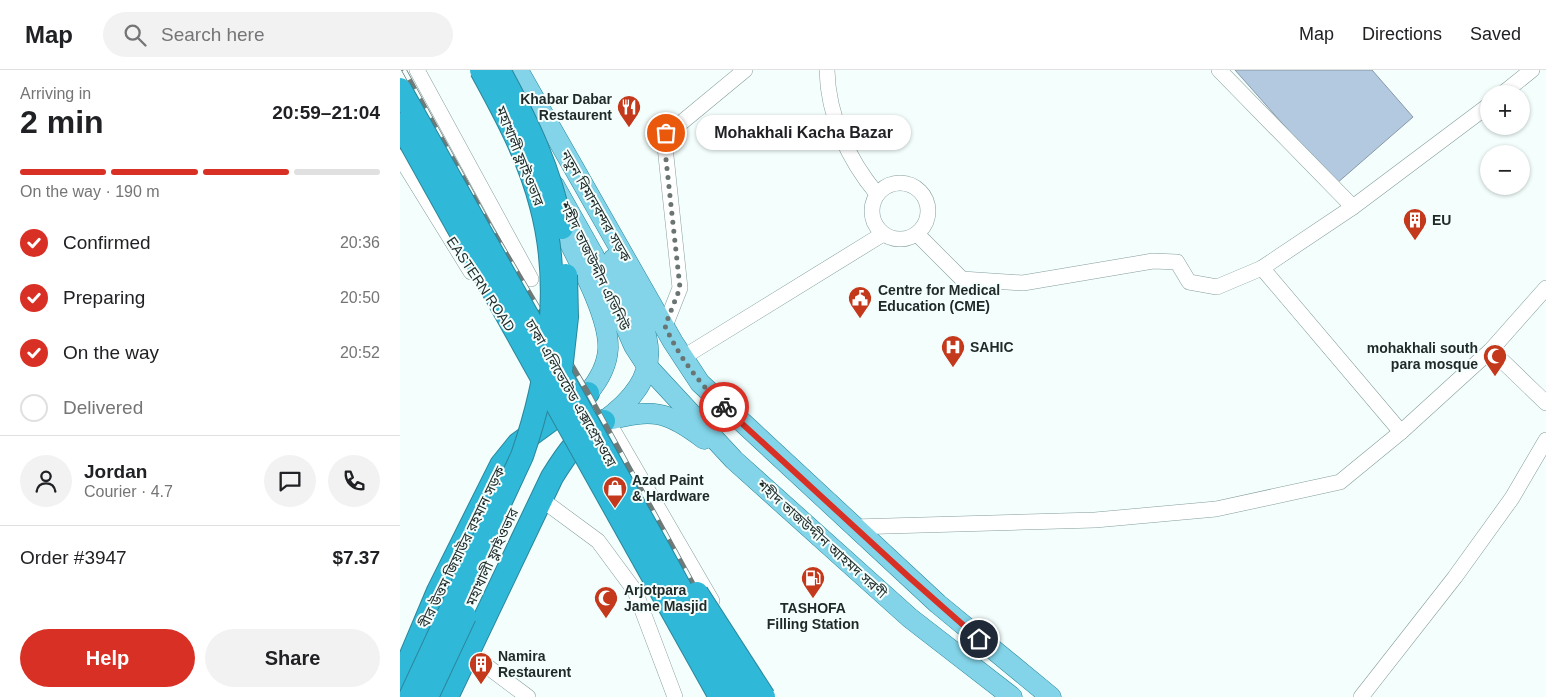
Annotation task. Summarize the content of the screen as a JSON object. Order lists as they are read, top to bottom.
{
  "streets": {
    "highway": ["মহাখালী ফ্লাইওভার", "ঢাকা এলিভেটেড এক্সপ্রেসওয়ে", "বীর উত্তম জিয়াউর রহমান সড়ক"],
    "main road": ["নতুন বিমানবন্দর সড়ক", "শহীদ তাজউদ্দীন এভিনিউ", "শহীদ তাজউদ্দীন আহমদ সরণী"],
    "street": ["EASTERN ROAD"]
  },
  "crossings": [
    ["শহীদ তাজউদ্দীন এভিনিউ", "শহীদ তাজউদ্দীন আহমদ সরণী"],
    ["শহীদ তাজউদ্দীন এভিনিউ", "বীর উত্তম জিয়াউর রহমান সড়ক"],
    ["EASTERN ROAD", "বীর উত্তম জিয়াউর রহমান সড়ক"]
  ],
  "places": {
    "restaurant": ["Khabar Dabar Restaurent"],
    "other": ["Mohakhali Kacha Bazar"],
    "building": ["EU", "Namira Restaurent"],
    "public building": ["Centre for Medical Education (CME)"],
    "hospital": ["SAHIC"],
    "mosque": ["mohakhali south para mosque", "Arjotpara Jame Masjid"],
    "shop": ["Azad Paint & Hardware"],
    "fuel station": ["TASHOFA Filling Station"]
  },
  "page": {
    "header": "Map",
    "search": "Search here",
    "nav": ["Map", "Directions", "Saved"],
    "heading": ["2 min", "Arriving in", "20:59–21:04"],
    "panel": [
      "Jordan",
      "Courier · 4.7",
      "Order #3947",
      "$7.37"
    ],
    "map_buttons": ["+", "−"],
    "bubble": "Mohakhali Kacha Bazar",
    "bar": "On the way · 190 m",
    "list": [
      ["Confirmed", "20:36"],
      ["Preparing", "20:50"],
      ["On the way", "20:52"],
      "Delivered"
    ],
    "buttons": ["Help", "Share"]
  }
}
